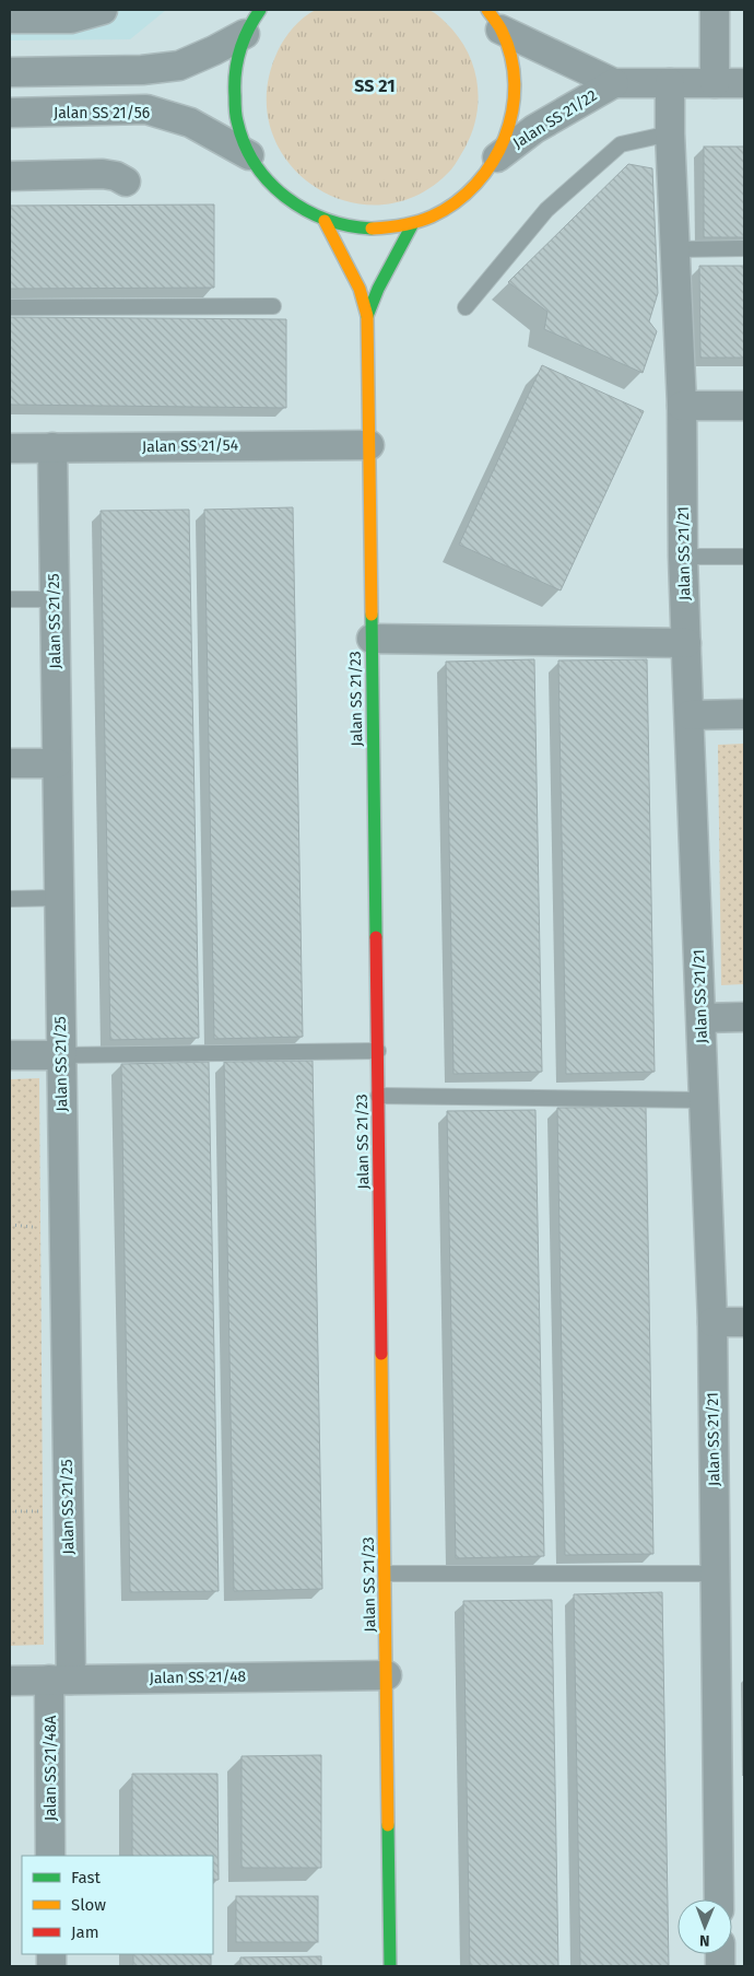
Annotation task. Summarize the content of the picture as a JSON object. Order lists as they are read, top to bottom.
{
  "streets": {
    "street": [
      "Jalan SS 21/56",
      "Jalan SS 21/22",
      "Jalan SS 21/54",
      "Jalan SS 21/21",
      "Jalan SS 21/25",
      "Jalan SS 21/23",
      "Jalan SS 21/48",
      "Jalan SS 21/48A"
    ]
  },
  "crossings": [
    ["Jalan SS 21/22", "Jalan SS 21/21"],
    ["Jalan SS 21/54", "Jalan SS 21/25"],
    ["Jalan SS 21/54", "Jalan SS 21/23"],
    ["Jalan SS 21/25", "Jalan SS 21/48"],
    ["Jalan SS 21/25", "Jalan SS 21/48A"],
    ["Jalan SS 21/23", "Jalan SS 21/48"],
    ["Jalan SS 21/48", "Jalan SS 21/48A"]
  ],
  "districts": ["SS 21"],
  "legend": ["Fast", "Slow", "Jam"],
  "north": "bottom"
}
